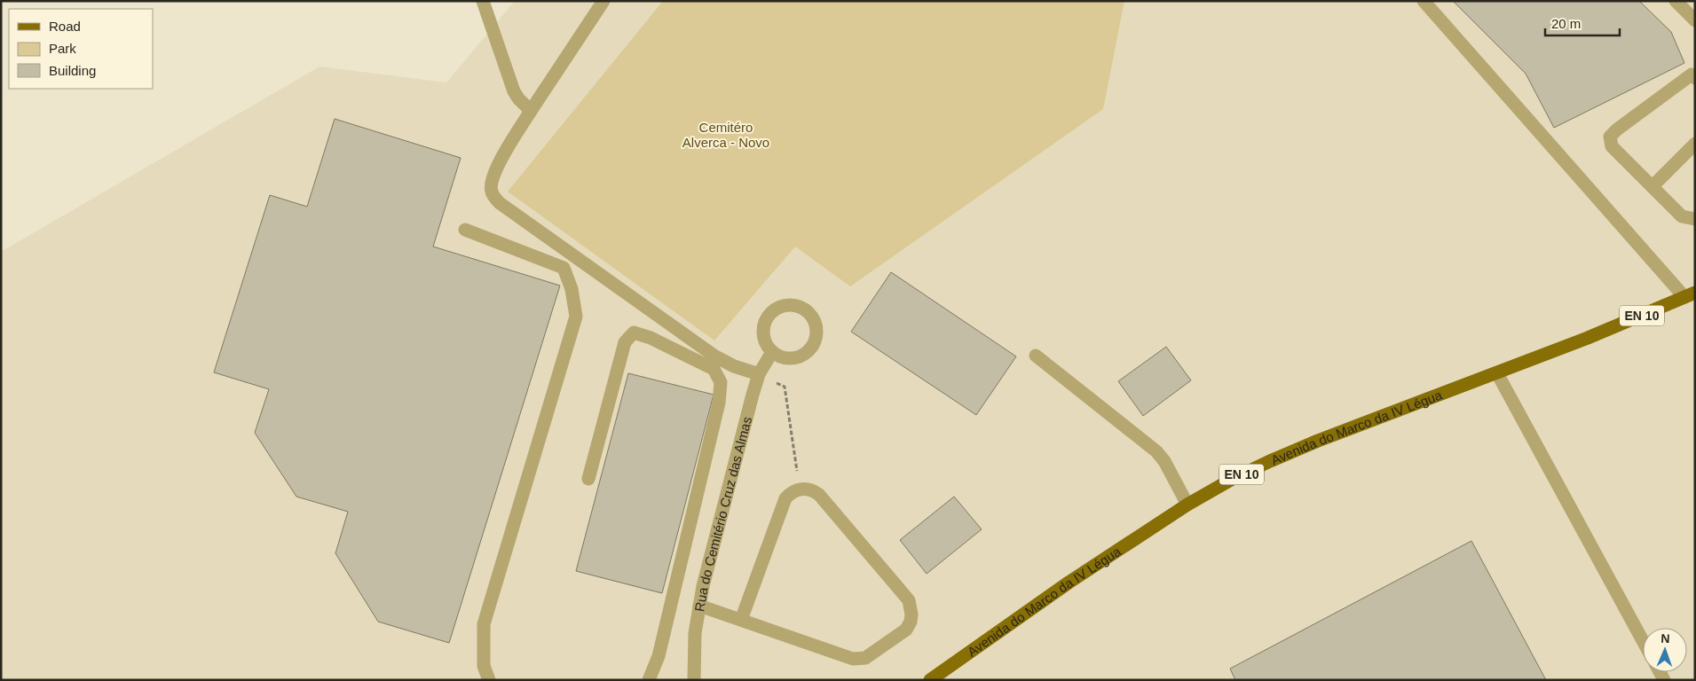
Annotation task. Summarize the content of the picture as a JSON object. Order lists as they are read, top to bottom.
{
  "streets": {
    "main road": ["EN 10", "Avenida do Marco da IV Légua"],
    "street": ["Rua do Cemitério Cruz das Almas"]
  },
  "parks": ["Cemitéro Alverca - Novo"],
  "legend": ["Road", "Park", "Building"],
  "scale_bar": "20 m",
  "north": "top"
}
